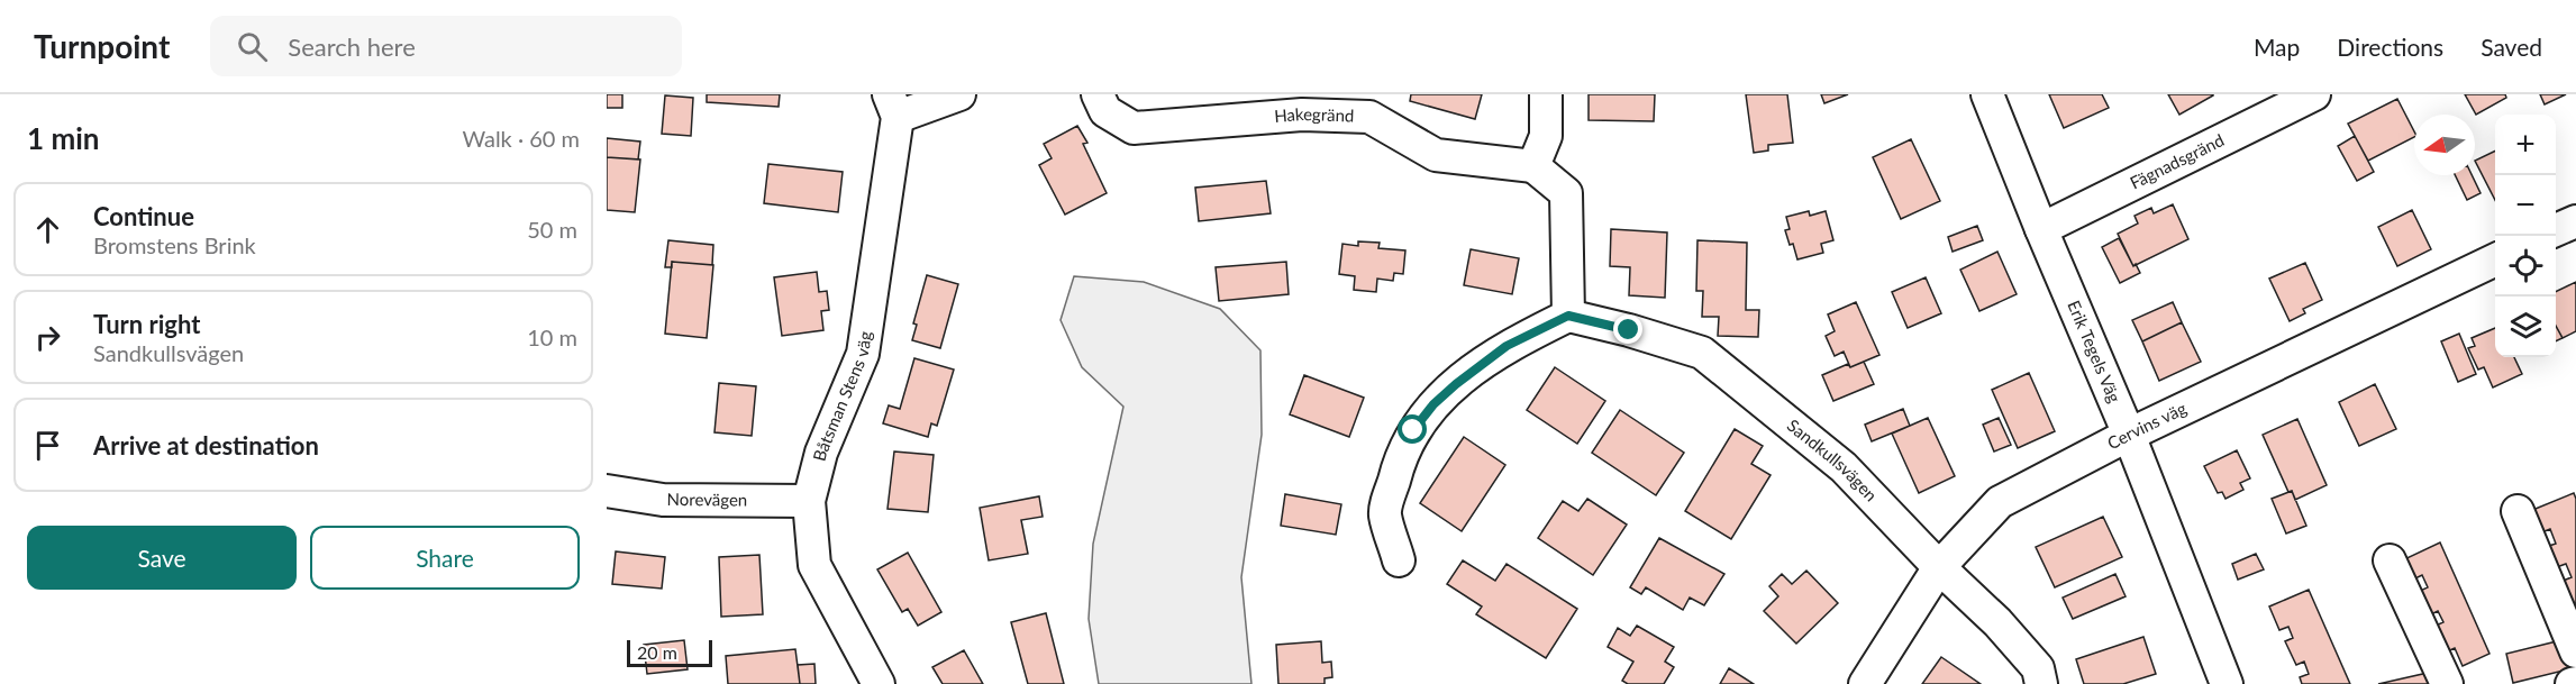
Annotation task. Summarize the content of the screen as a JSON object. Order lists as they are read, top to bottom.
{
  "streets": {
    "street": [
      "Hakegränd",
      "Fägnadsgränd",
      "Erik Tegels Väg",
      "Båtsman Stens väg",
      "Cervins väg",
      "Sandkullsvägen",
      "Norevägen"
    ]
  },
  "crossings": [
    ["Fägnadsgränd", "Erik Tegels Väg"],
    ["Erik Tegels Väg", "Cervins väg"],
    ["Båtsman Stens väg", "Norevägen"],
    ["Cervins väg", "Sandkullsvägen"]
  ],
  "scale_bar": "20 m",
  "north": "left",
  "page": {
    "header": "Turnpoint",
    "search": "Search here",
    "nav": ["Map", "Directions", "Saved"],
    "heading": ["1 min", "Walk · 60 m"],
    "map_buttons": ["+", "−"],
    "list": [
      ["Continue", "Bromstens Brink", "50 m"],
      ["Turn right", "Sandkullsvägen", "10 m"],
      "Arrive at destination"
    ],
    "buttons": ["Save", "Share"],
    "scale": "20 m"
  }
}
